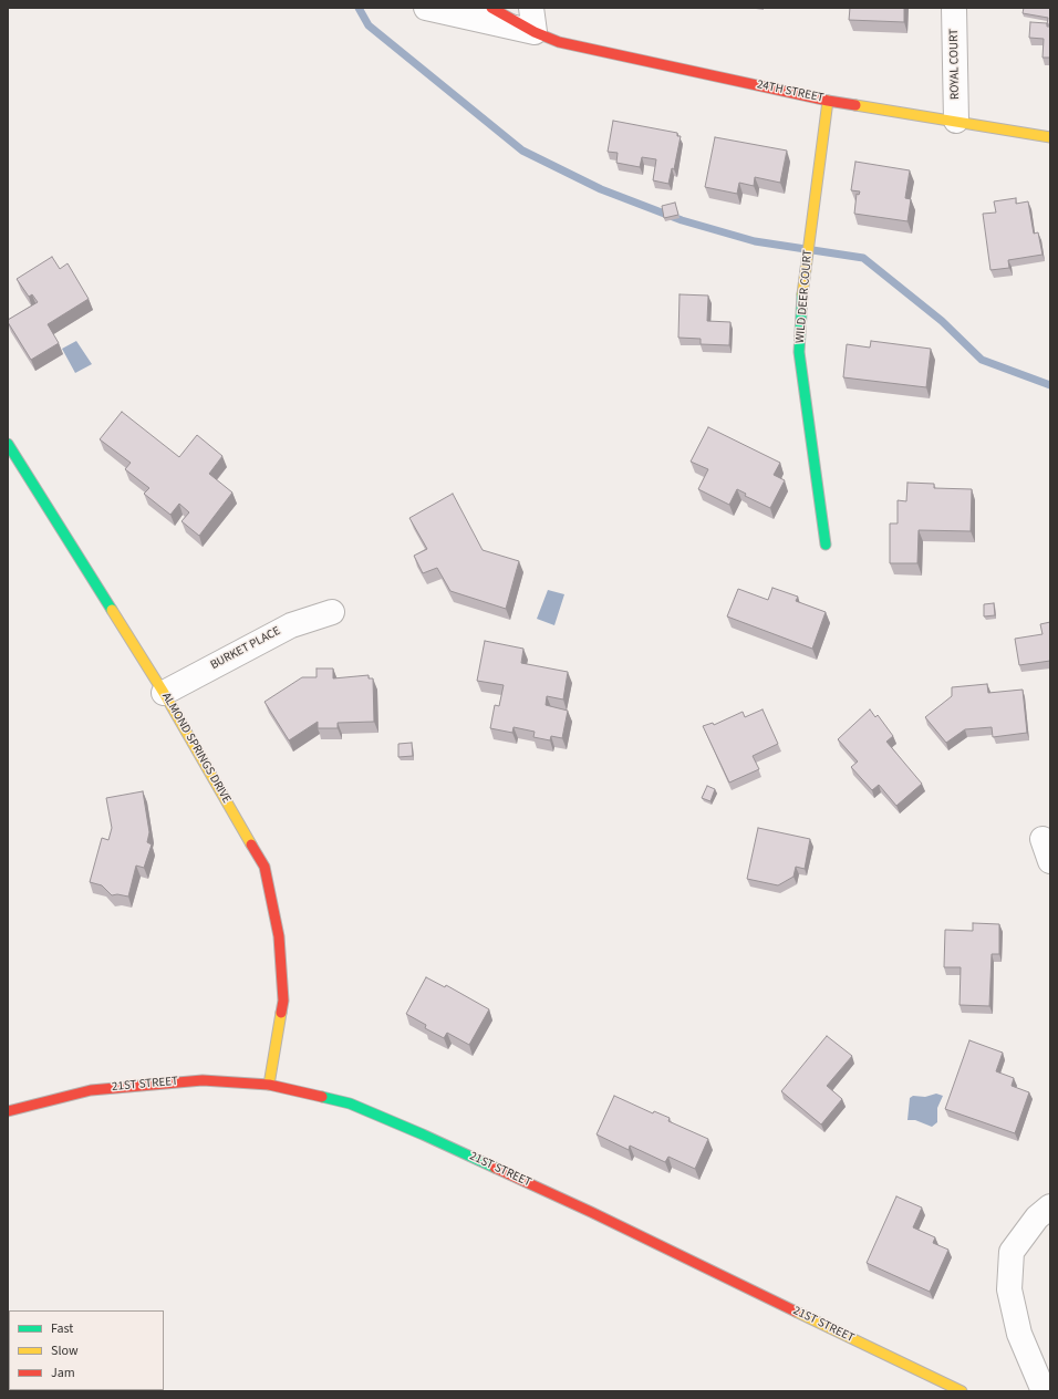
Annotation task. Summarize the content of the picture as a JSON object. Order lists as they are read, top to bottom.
{
  "streets": {
    "street": [
      "ROYAL COURT",
      "24TH STREET",
      "WILD DEER COURT",
      "BURKET PLACE",
      "ALMOND SPRINGS DRIVE",
      "21ST STREET"
    ]
  },
  "crossings": [
    ["ROYAL COURT", "24TH STREET"],
    ["24TH STREET", "WILD DEER COURT"],
    ["BURKET PLACE", "ALMOND SPRINGS DRIVE"],
    ["ALMOND SPRINGS DRIVE", "21ST STREET"]
  ],
  "legend": ["Fast", "Slow", "Jam"]
}
